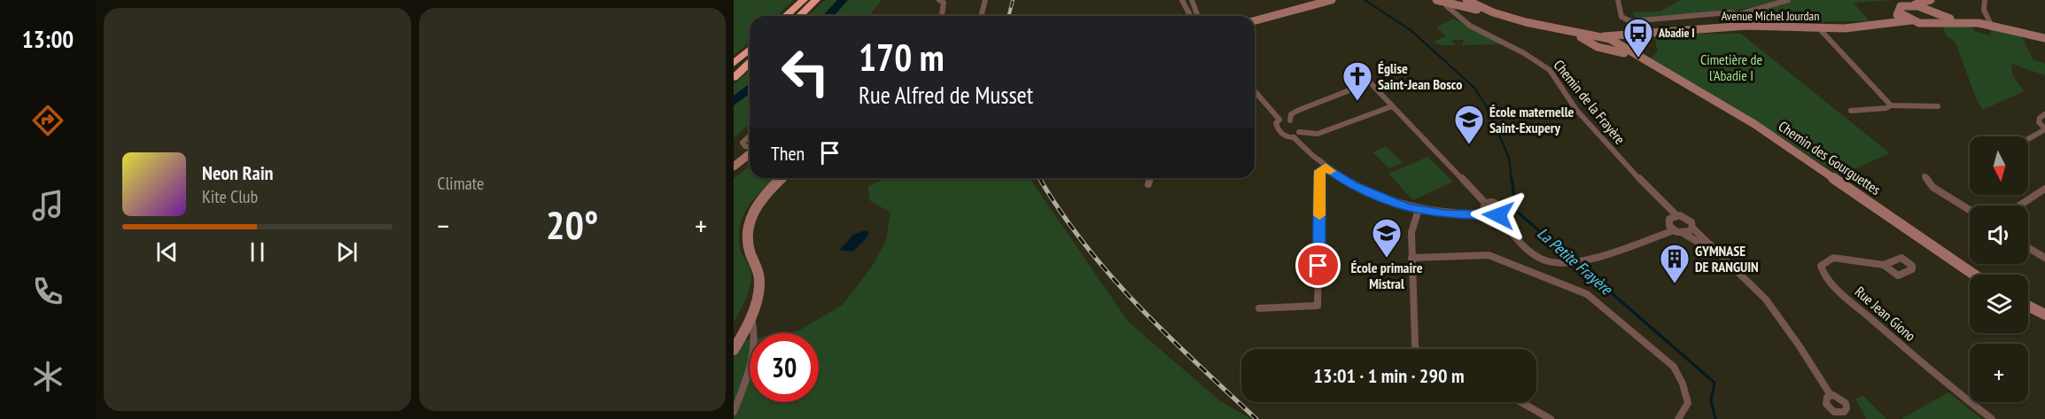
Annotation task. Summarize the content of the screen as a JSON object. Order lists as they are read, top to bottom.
{
  "streets": {
    "main road": ["Avenue Michel Jourdan", "Chemin des Gourguettes"],
    "street": ["Chemin de la Frayère", "Rue Jean Giono"]
  },
  "crossings": [
    ["Avenue Michel Jourdan", "Chemin des Gourguettes"]
  ],
  "water": ["La Petite Frayère"],
  "parks": ["Cimetière de l'Abadie I"],
  "places": {
    "bus stop": ["Abadie I"],
    "church": ["Église Saint-Jean Bosco"],
    "school or university": ["École maternelle Saint-Exupery", "École primaire Mistral"],
    "building": ["GYMNASE DE RANGUIN"]
  },
  "north": "bottom",
  "page": {
    "tabs": "13:00",
    "tile": "Climate",
    "turn": ["170 m", "Rue Alfred de Musset"],
    "then": "Then",
    "map_buttons": "+",
    "song": ["Neon Rain", "Kite Club"],
    "heat": ["−", "20°", "+"],
    "limit": "30",
    "trip": "13:01 · 1 min · 290 m"
  }
}
